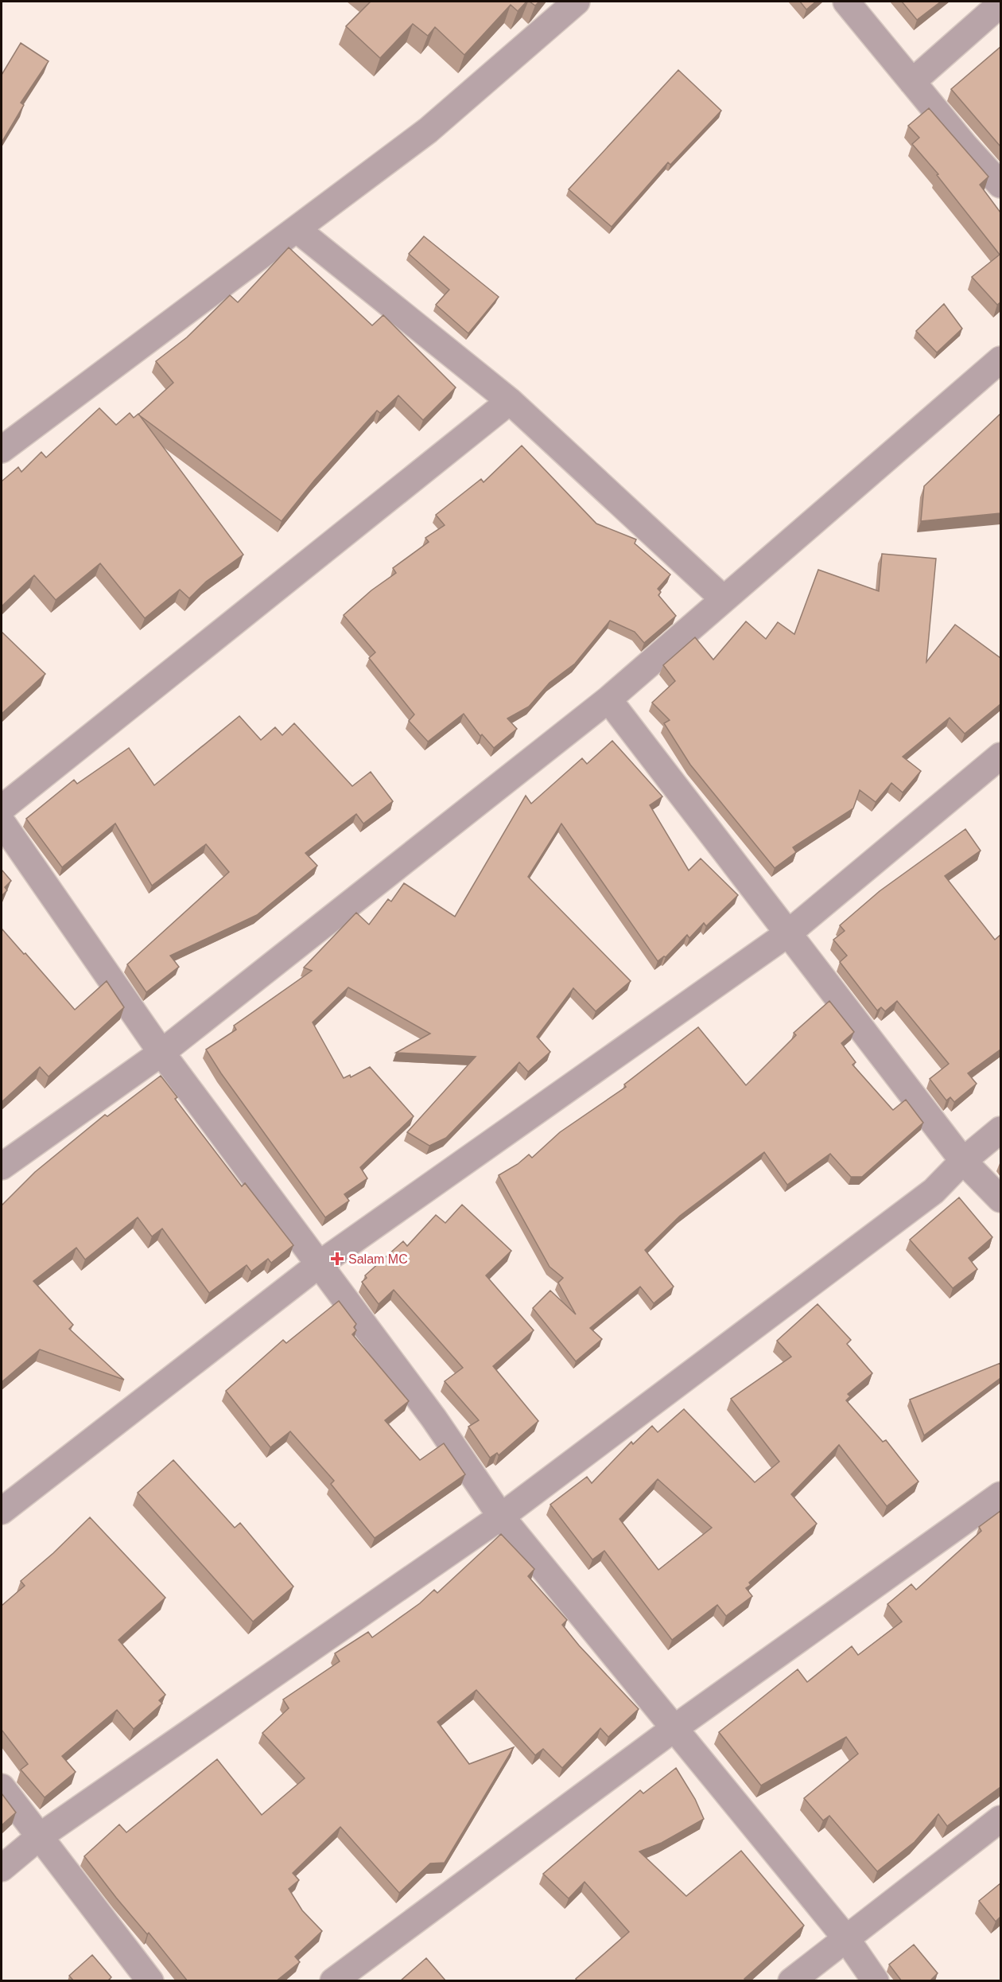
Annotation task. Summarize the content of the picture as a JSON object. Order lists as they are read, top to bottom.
{
  "places": {
    "health": ["Salam MC"]
  }
}
